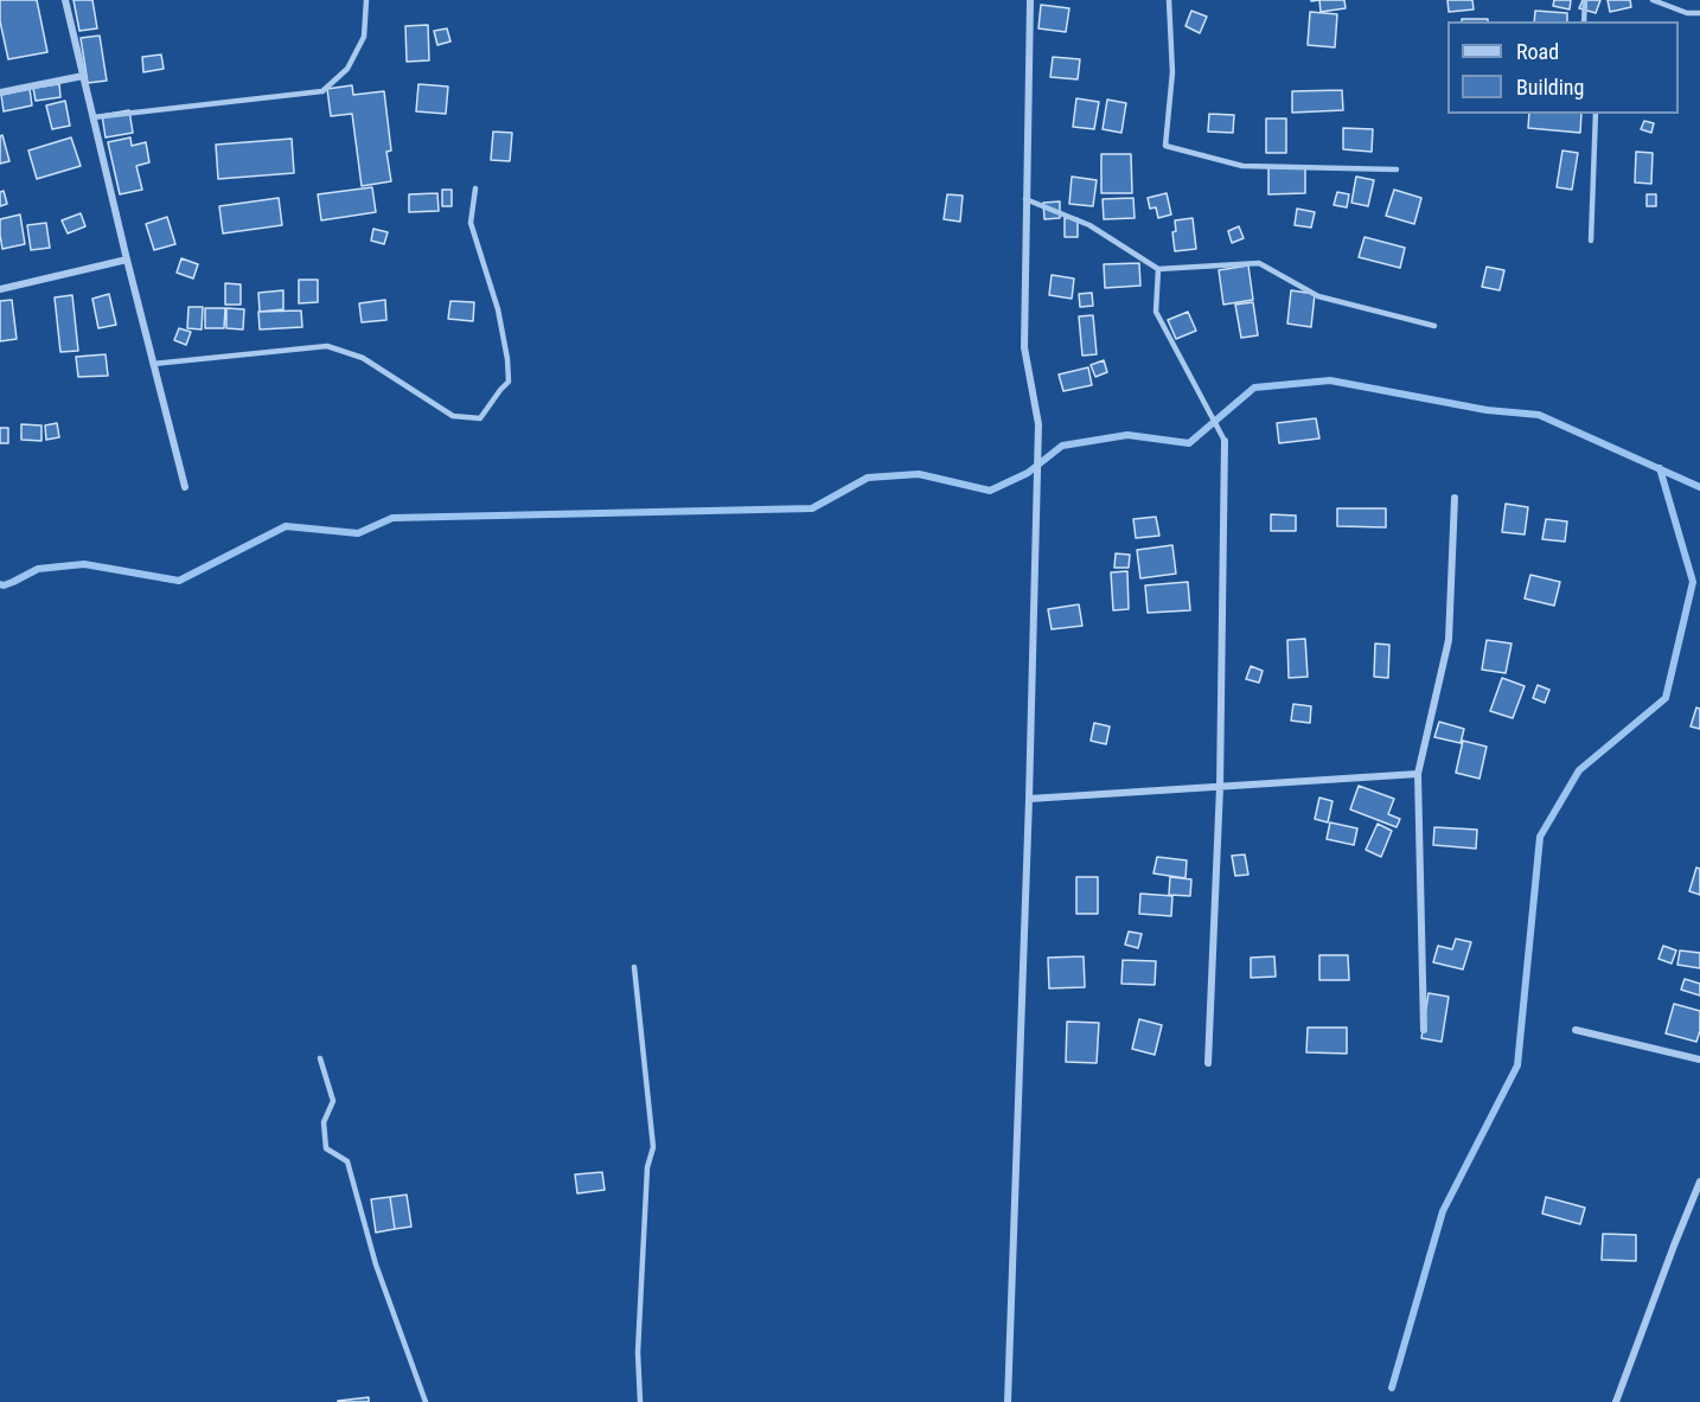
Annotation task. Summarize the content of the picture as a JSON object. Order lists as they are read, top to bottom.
{
  "legend": ["Road", "Building"]
}
